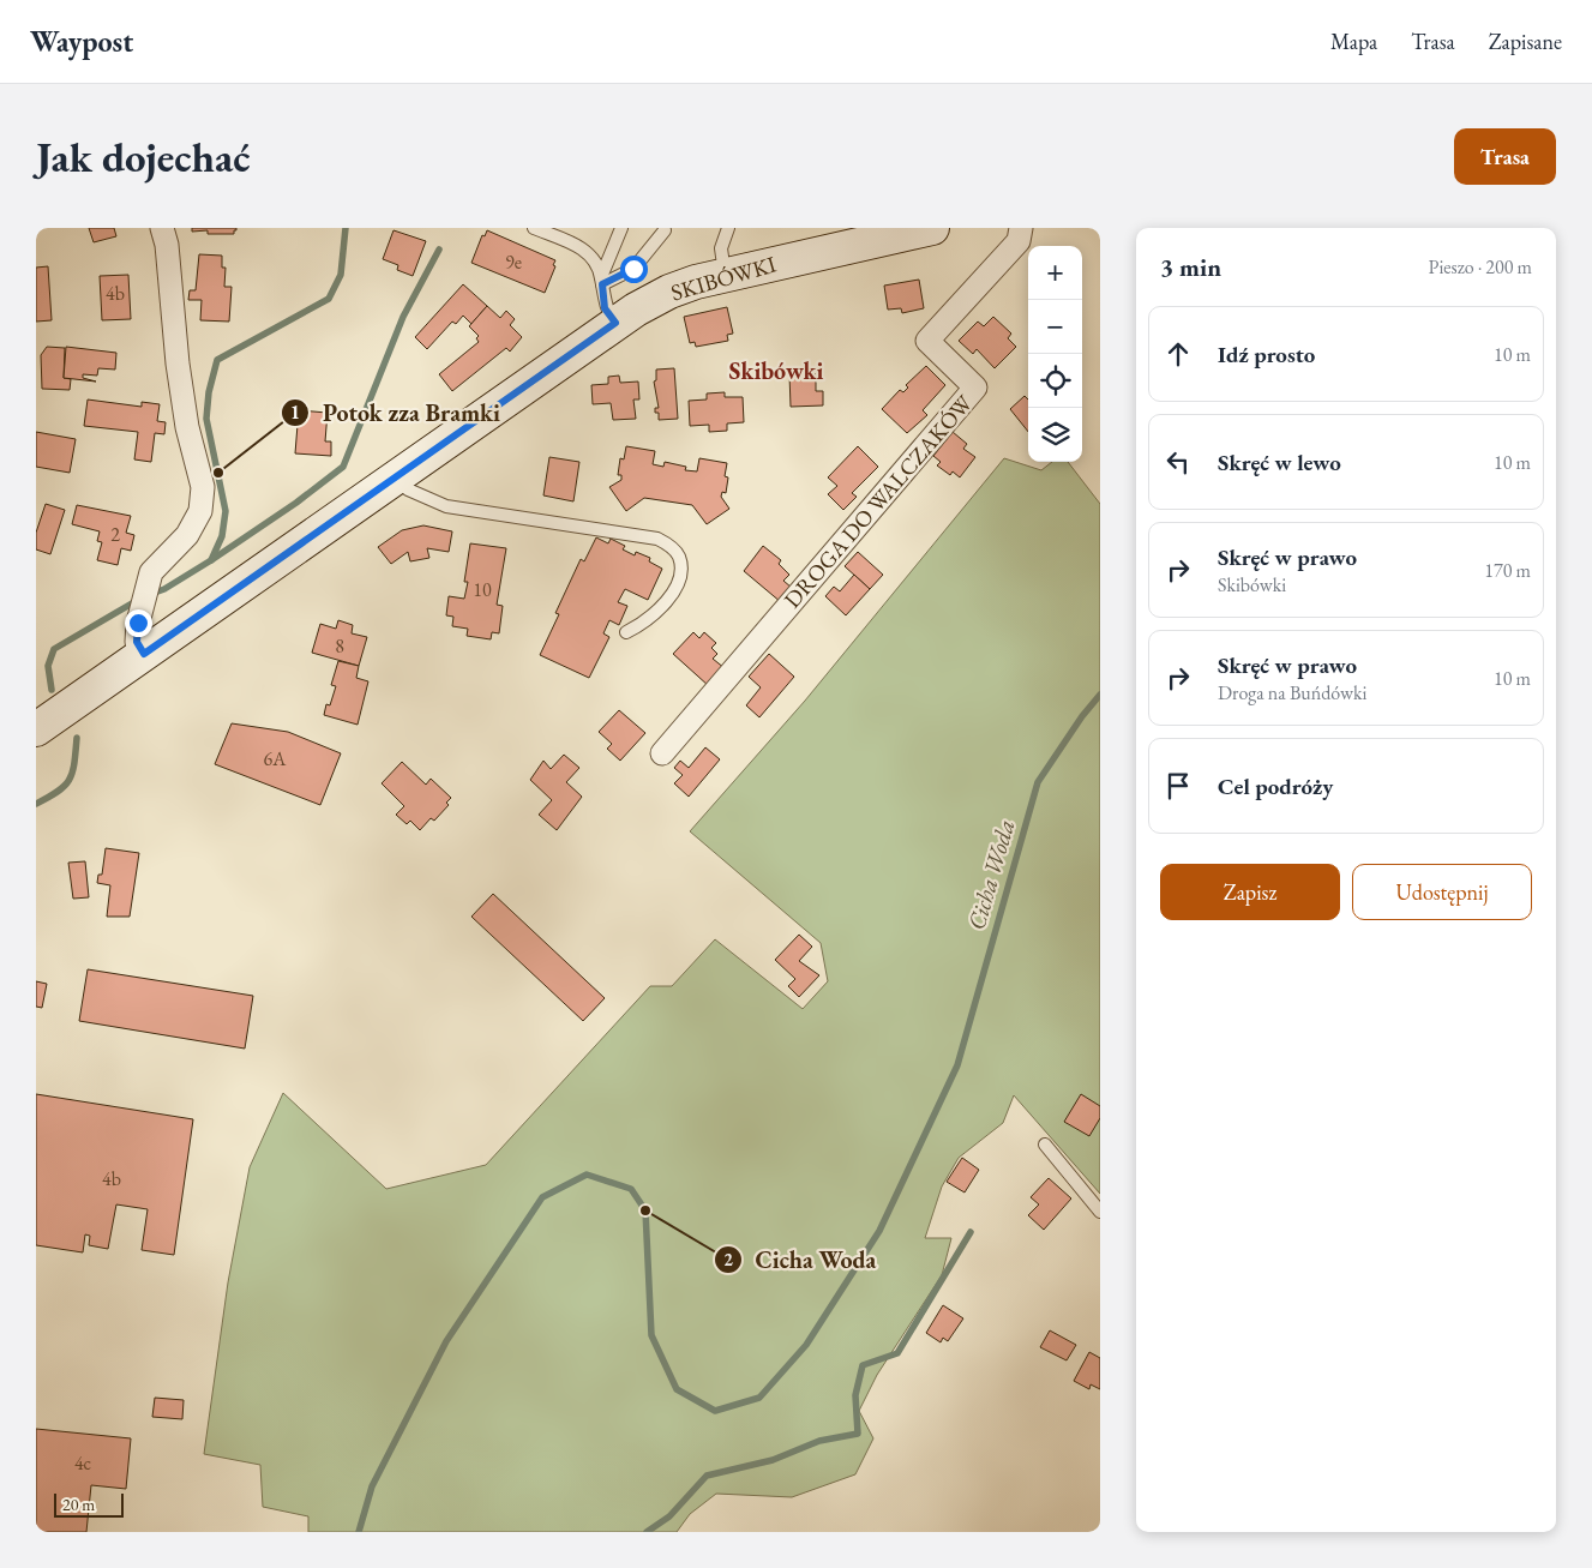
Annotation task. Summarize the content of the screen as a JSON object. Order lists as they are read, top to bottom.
{
  "streets": {
    "main road": ["SKIBÓWKI"],
    "street": ["DROGA DO WALCZAKÓW"]
  },
  "districts": ["Skibówki"],
  "water": ["Cicha Woda"],
  "places": ["Potok zza Bramki", "Cicha Woda"],
  "house_numbers": [
    "9e",
    "4b",
    "2",
    "10",
    "8",
    "6A",
    "4b",
    "4c"
  ],
  "scale_bar": "20 m",
  "page": {
    "header": "Waypost",
    "nav": ["Mapa", "Trasa", "Zapisane"],
    "buttons": [
      "Trasa",
      ["Zapisz", "Udostępnij"]
    ],
    "title": "Jak dojechać",
    "heading": ["3 min", "Pieszo · 200 m"],
    "map_buttons": ["+", "−"],
    "list": [
      ["Idź prosto", "10 m"],
      ["Skręć w lewo", "10 m"],
      ["Skręć w prawo", "Skibówki", "170 m"],
      ["Skręć w prawo", "Droga na Buńdówki", "10 m"],
      "Cel podróży"
    ],
    "scale": "20 m"
  }
}
